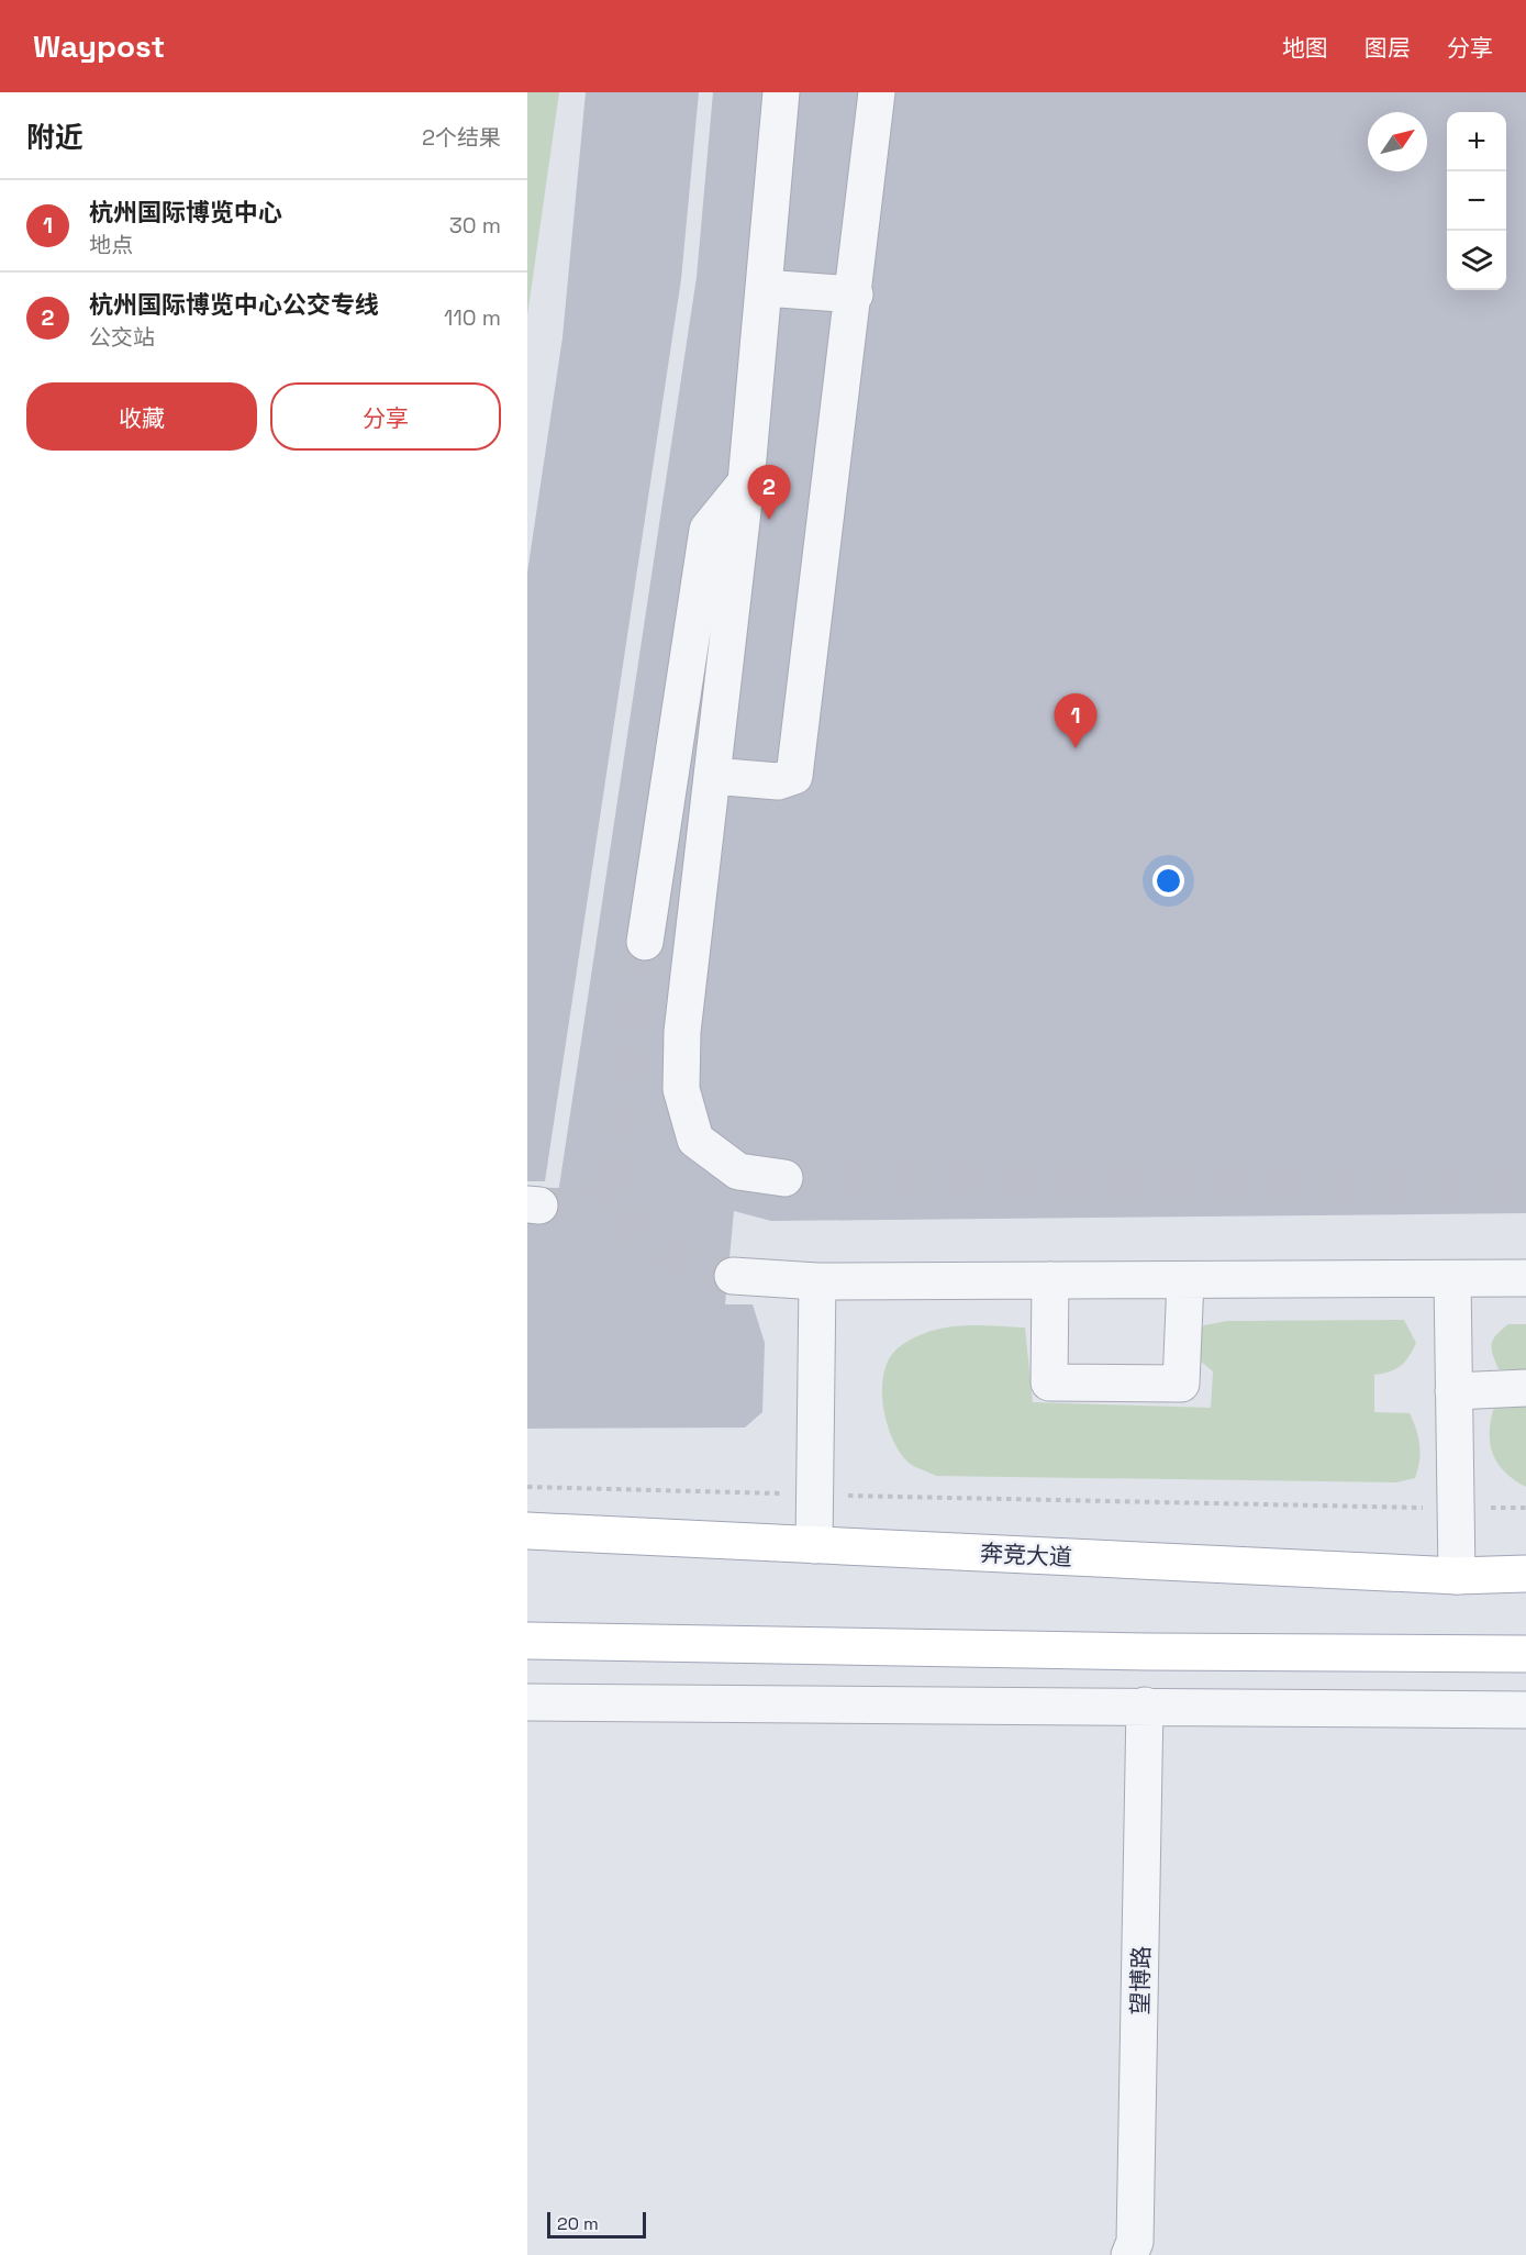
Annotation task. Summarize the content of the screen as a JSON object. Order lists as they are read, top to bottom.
{
  "streets": {
    "main road": ["奔竞大道"],
    "street": ["望博路"]
  },
  "scale_bar": "20 m",
  "north": "top right",
  "page": {
    "header": "Waypost",
    "nav": ["地图", "图层", "分享"],
    "heading": ["附近", "2个结果"],
    "map_buttons": ["+", "−"],
    "list": [
      {
        "mark": "1",
        "name": "杭州国际博览中心",
        "note": "地点",
        "value": "30 m"
      },
      {
        "mark": "2",
        "name": "杭州国际博览中心公交专线",
        "note": "公交站",
        "value": "110 m"
      }
    ],
    "buttons": ["收藏", "分享"],
    "pins": ["2", "1"],
    "scale": "20 m"
  }
}
